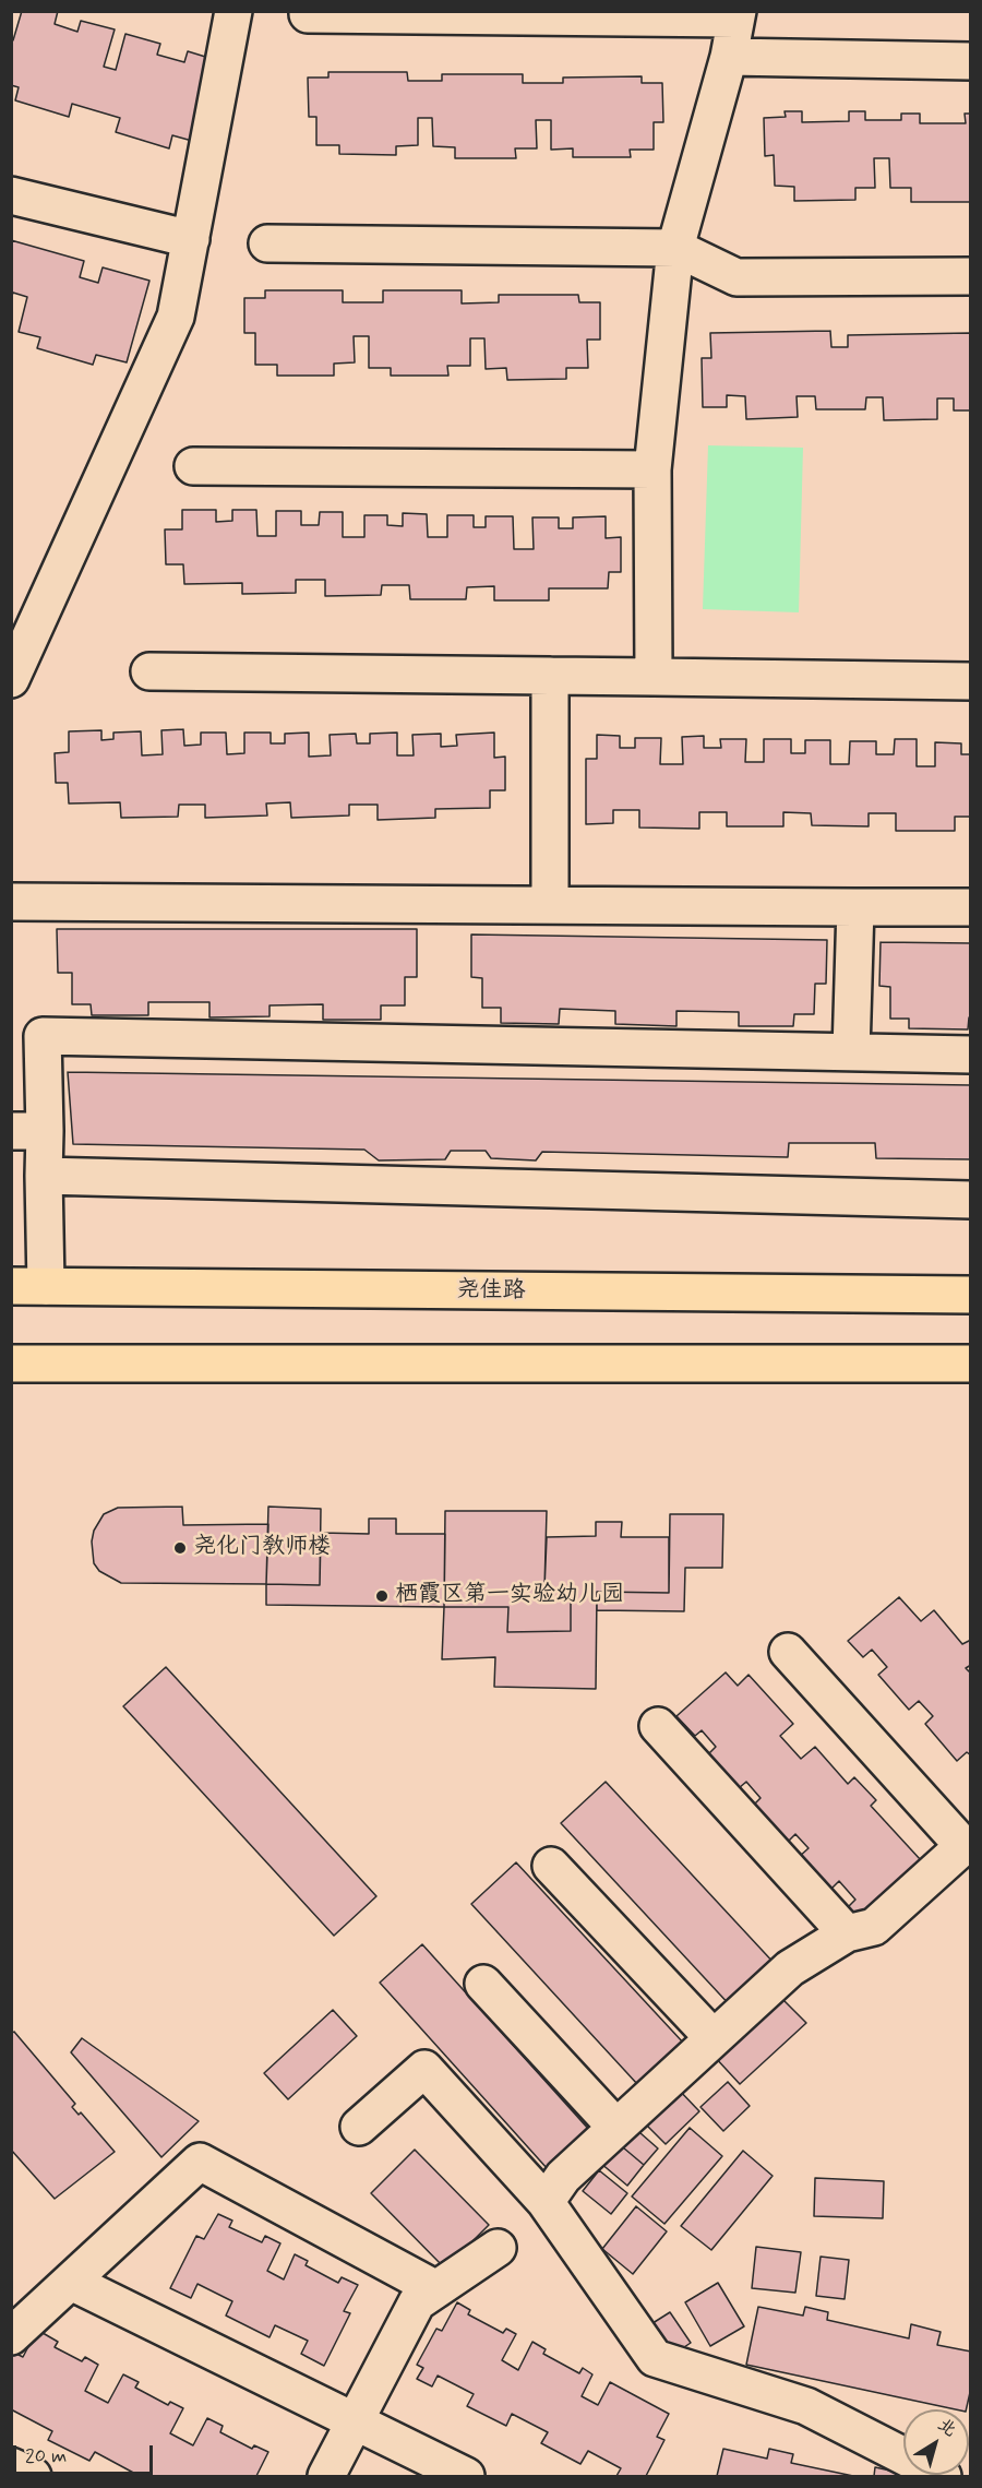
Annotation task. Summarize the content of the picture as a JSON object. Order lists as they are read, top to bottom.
{
  "streets": {
    "main road": ["尧佳路"]
  },
  "places": ["尧化门教师楼", "栖霞区第一实验幼儿园"],
  "scale_bar": "20 m",
  "north": "top right"
}
